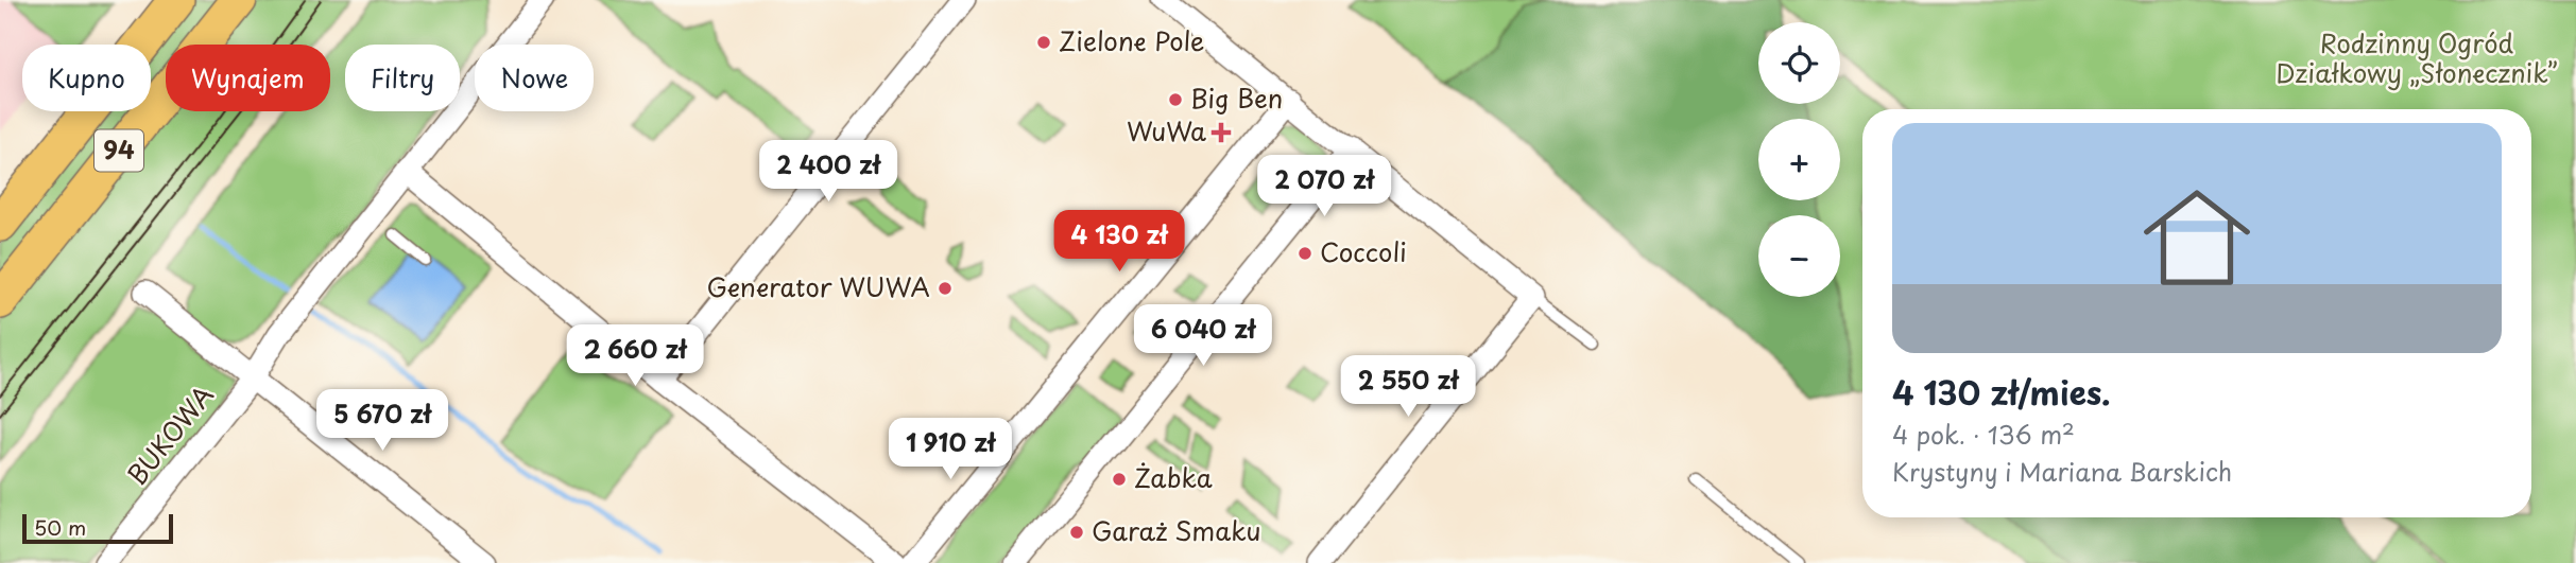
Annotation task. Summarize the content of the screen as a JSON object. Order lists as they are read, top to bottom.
{
  "streets": {
    "main road": ["94"],
    "street": ["BUKOWA"]
  },
  "parks": ["Rodzinny Ogród Działkowy „Słonecznik”"],
  "places": {
    "other": [
      "Zielone Pole",
      "Big Ben",
      "Coccoli",
      "Generator WUWA",
      "Żabka",
      "Garaż Smaku"
    ],
    "health": ["WuWa"]
  },
  "scale_bar": "50 m",
  "page": {
    "map_buttons": ["+", "−"],
    "chip": [
      "Kupno",
      "Wynajem",
      "Filtry",
      "Nowe"
    ],
    "list": [
      {
        "name": "4 130 zł/mies.",
        "note": "4 pok. · 136 m² · Krystyny i Mariana Barskich"
      }
    ],
    "price": [
      "2 400 zł",
      "2 070 zł",
      "4 130 zł",
      "6 040 zł",
      "2 660 zł",
      "2 550 zł",
      "5 670 zł",
      "1 910 zł"
    ],
    "scale": "50 m"
  }
}
